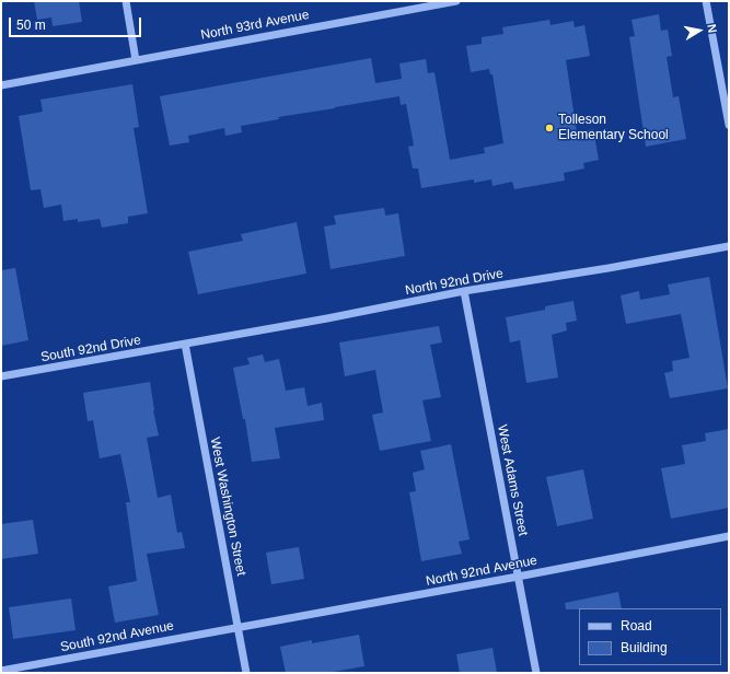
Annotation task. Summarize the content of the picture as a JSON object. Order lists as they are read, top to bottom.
{
  "streets": {
    "street": [
      "North 93rd Avenue",
      "North 92nd Drive",
      "South 92nd Drive",
      "West Adams Street",
      "West Washington Street",
      "North 92nd Avenue",
      "South 92nd Avenue"
    ]
  },
  "crossings": [
    ["North 92nd Drive", "South 92nd Drive"],
    ["North 92nd Drive", "West Adams Street"],
    ["North 92nd Drive", "West Washington Street"],
    ["South 92nd Drive", "West Washington Street"],
    ["West Adams Street", "North 92nd Avenue"],
    ["West Washington Street", "North 92nd Avenue"],
    ["West Washington Street", "South 92nd Avenue"],
    ["North 92nd Avenue", "South 92nd Avenue"]
  ],
  "places": ["Tolleson Elementary School"],
  "legend": ["Road", "Building"],
  "scale_bar": "50 m",
  "north": "right"
}
